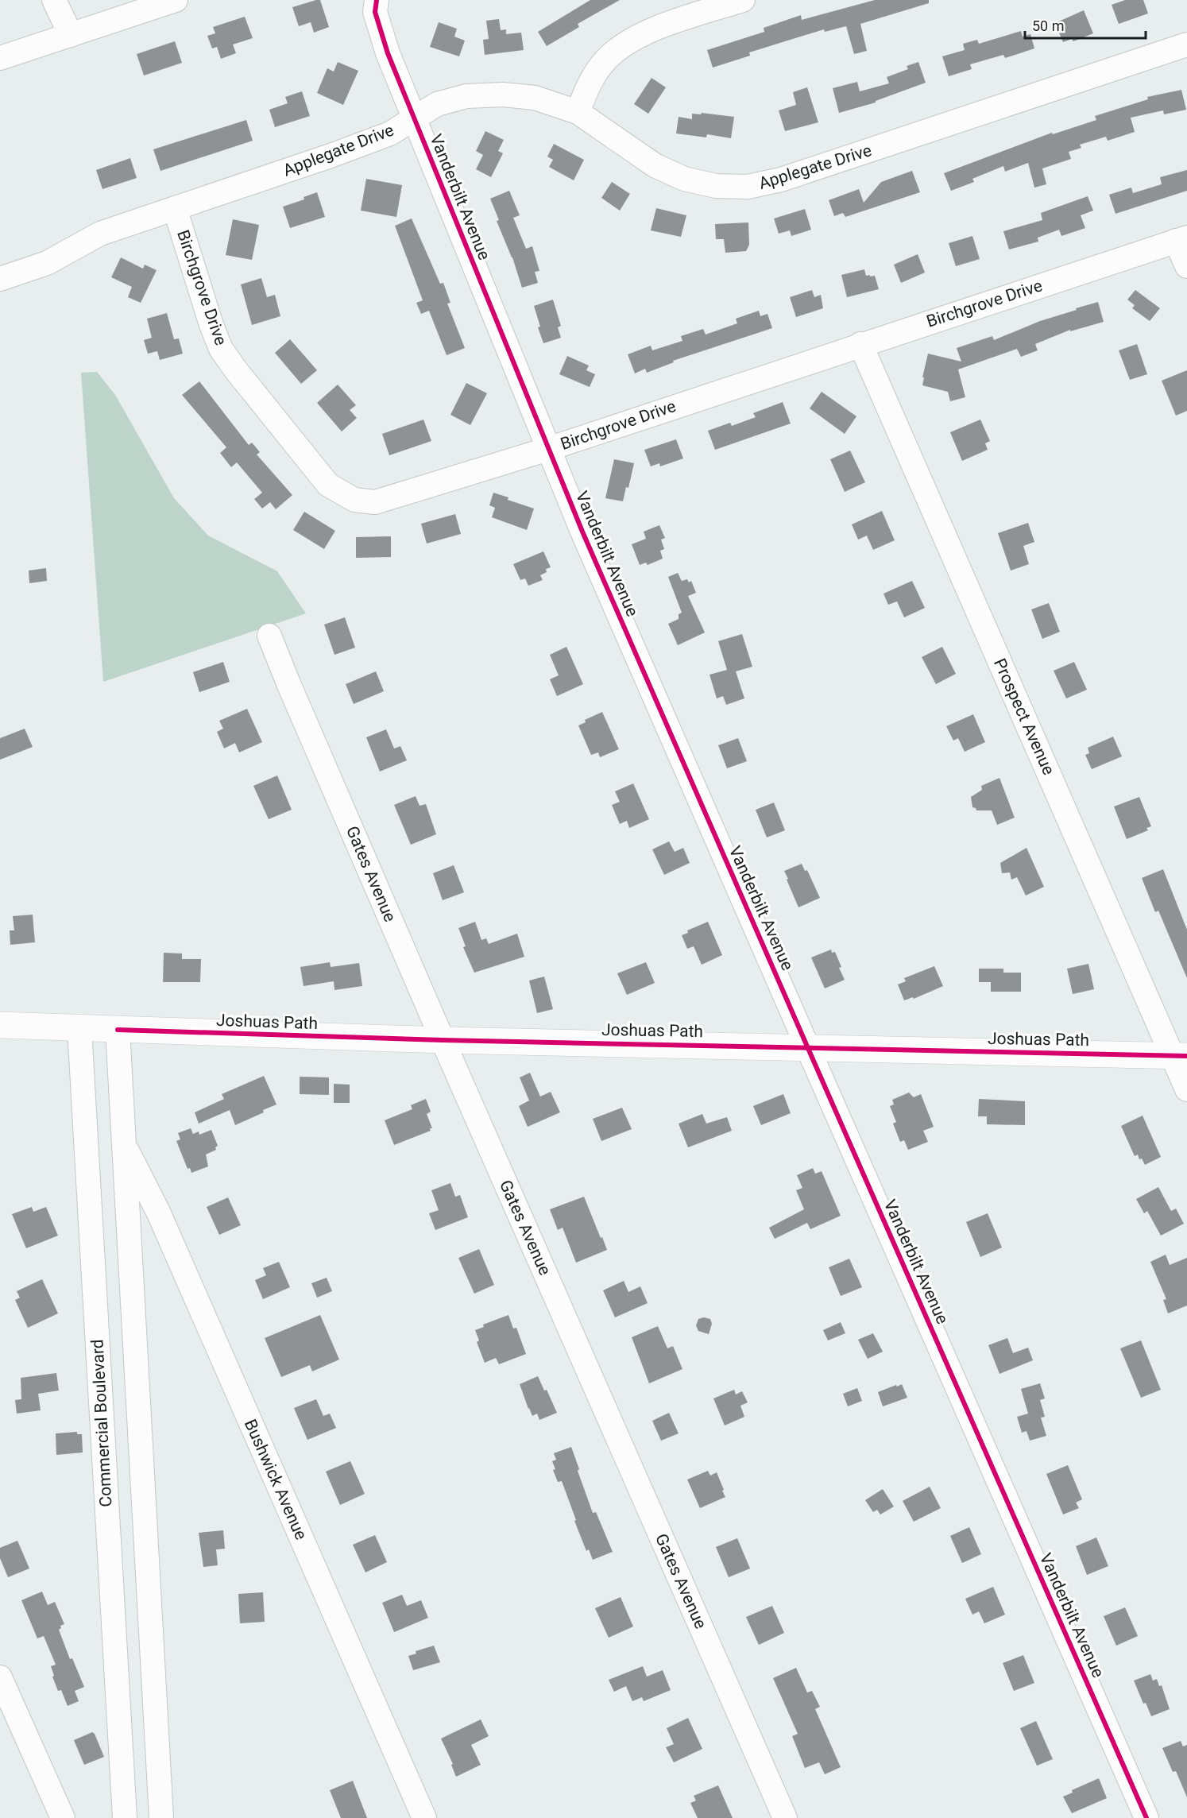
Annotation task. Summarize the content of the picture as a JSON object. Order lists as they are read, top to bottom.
{
  "streets": {
    "main road": ["Joshuas Path"],
    "street": [
      "Applegate Drive",
      "Vanderbilt Avenue",
      "Birchgrove Drive",
      "Prospect Avenue",
      "Gates Avenue",
      "Commercial Boulevard",
      "Bushwick Avenue"
    ]
  },
  "crossings": [
    ["Applegate Drive", "Vanderbilt Avenue"],
    ["Applegate Drive", "Birchgrove Drive"],
    ["Vanderbilt Avenue", "Birchgrove Drive"],
    ["Vanderbilt Avenue", "Joshuas Path"],
    ["Birchgrove Drive", "Prospect Avenue"],
    ["Prospect Avenue", "Joshuas Path"],
    ["Gates Avenue", "Joshuas Path"],
    ["Joshuas Path", "Commercial Boulevard"]
  ],
  "scale_bar": "50 m"
}
